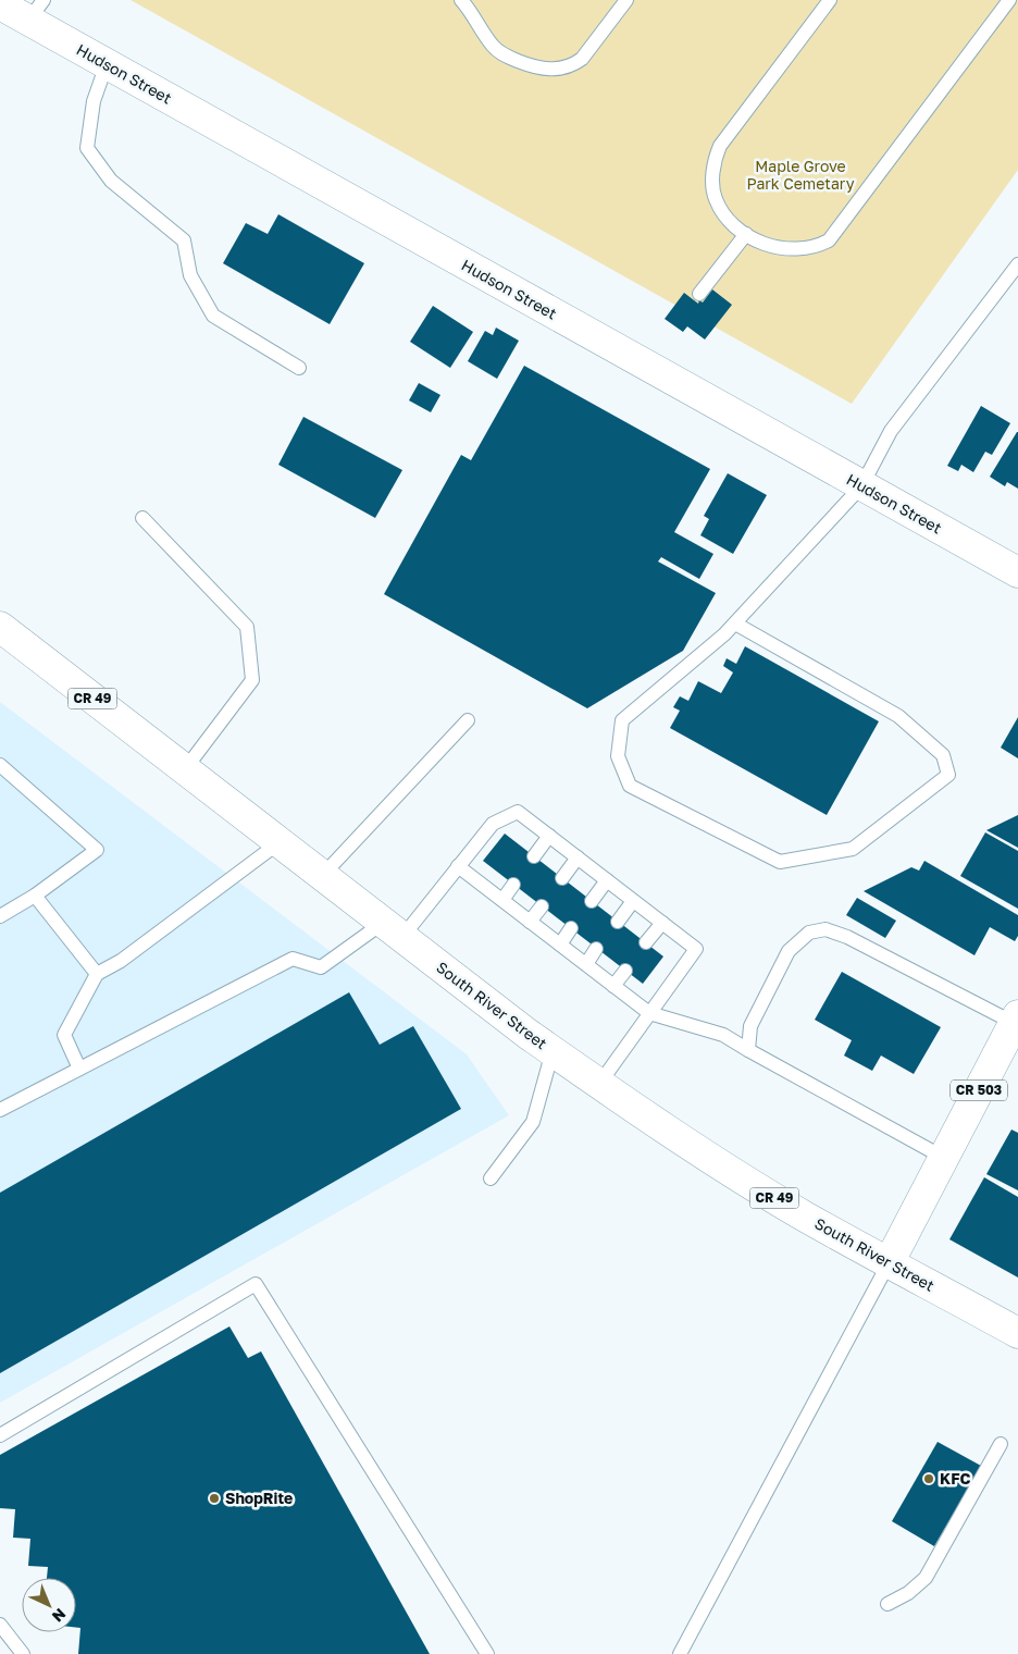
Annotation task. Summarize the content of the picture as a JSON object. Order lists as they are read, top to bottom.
{
  "streets": {
    "main road": [
      "Hudson Street",
      "CR 49",
      "South River Street",
      "CR 503"
    ]
  },
  "crossings": [
    ["South River Street", "CR 503"]
  ],
  "parks": ["Maple Grove Park Cemetary"],
  "places": ["KFC", "ShopRite"],
  "north": "bottom right"
}
